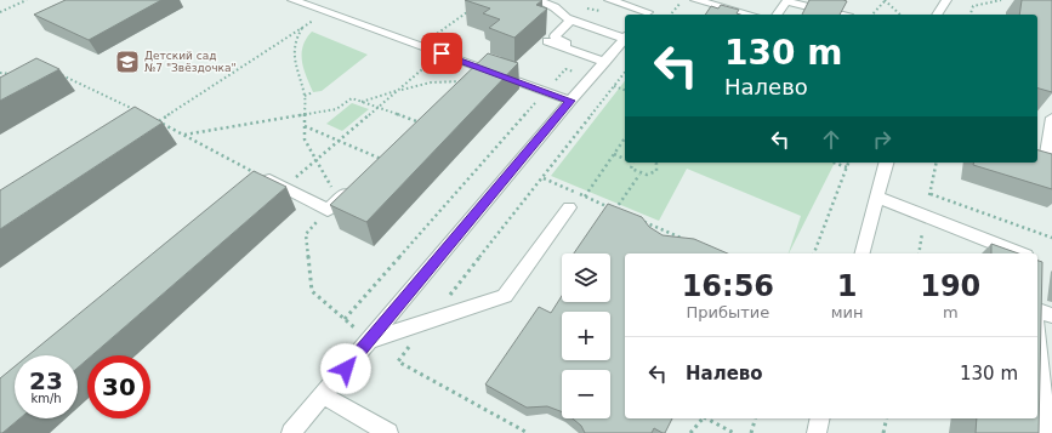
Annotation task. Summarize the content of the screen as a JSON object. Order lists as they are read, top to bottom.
{
  "places": {
    "school or university": ["Детский сад №7 \"Звёздочка\""]
  },
  "page": {
    "turn": ["130 m", "Налево"],
    "map_buttons": ["+", "−"],
    "eta": [
      "16:56",
      "Прибытие",
      "1",
      "мин",
      "190",
      "m"
    ],
    "list": [
      {
        "name": "Налево",
        "value": "130 m"
      }
    ],
    "speed": "23 km/h",
    "limit": "30"
  }
}
